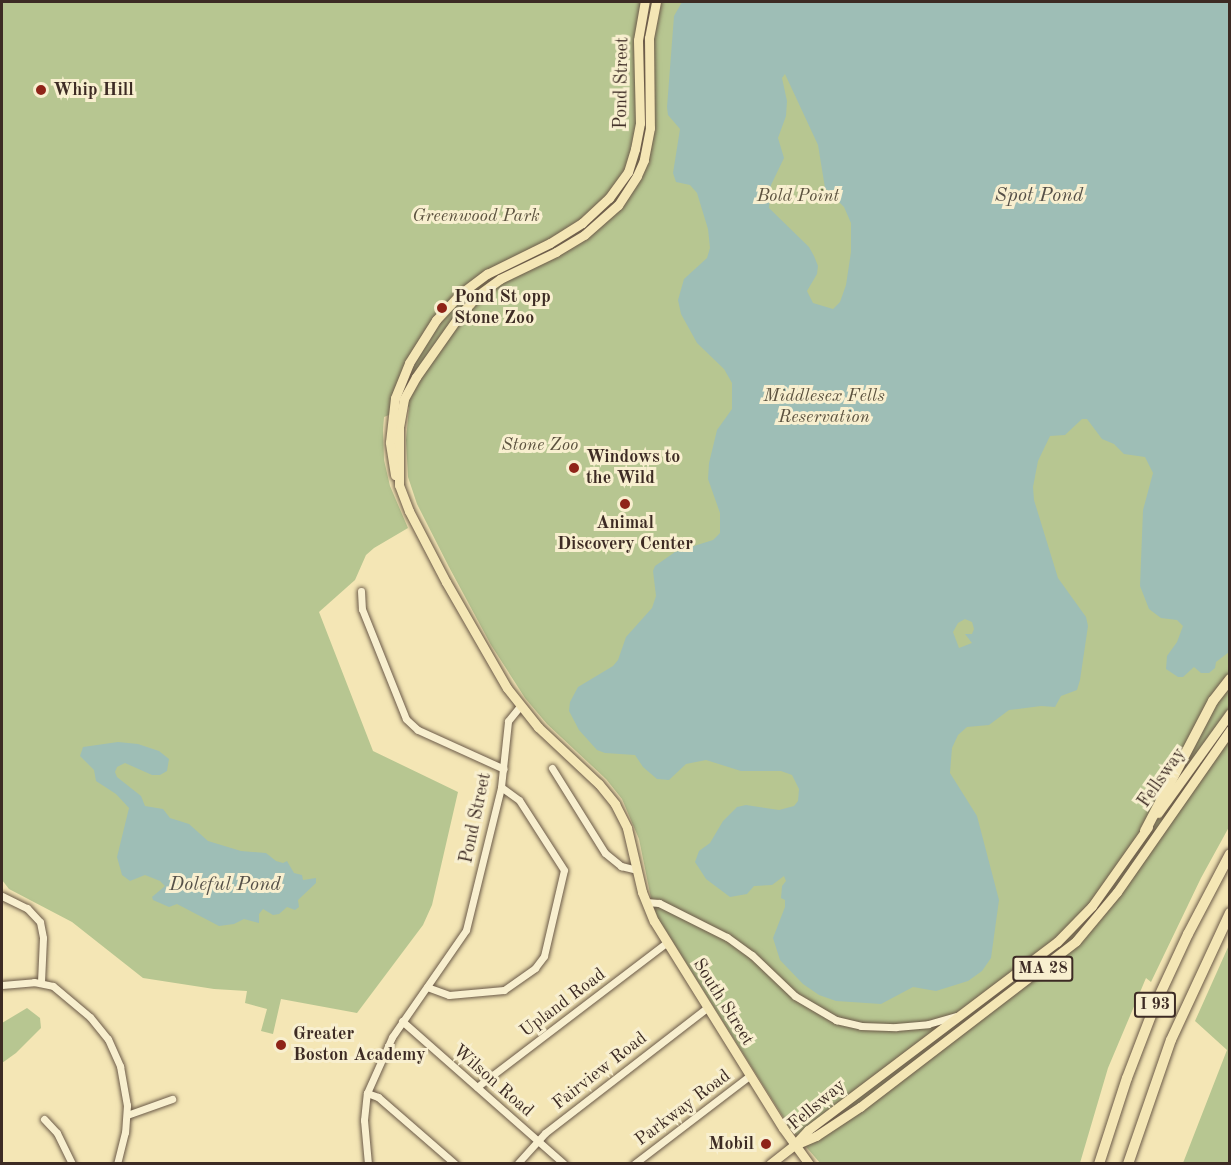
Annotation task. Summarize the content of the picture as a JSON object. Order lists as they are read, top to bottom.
{
  "streets": {
    "highway": ["I 93"],
    "main road": [
      "Pond Street",
      "Fellsway",
      "MA 28",
      "South Street"
    ],
    "street": [
      "Upland Road",
      "Fairview Road",
      "Wilson Road",
      "Parkway Road"
    ]
  },
  "crossings": [
    ["Pond Street", "South Street"],
    ["Pond Street", "Wilson Road"],
    ["Fellsway", "MA 28"],
    ["Fellsway", "South Street"],
    ["MA 28", "South Street"],
    ["South Street", "Upland Road"],
    ["South Street", "Fairview Road"],
    ["South Street", "Parkway Road"],
    ["Upland Road", "Wilson Road"],
    ["Fairview Road", "Wilson Road"]
  ],
  "water": ["Spot Pond", "Doleful Pond"],
  "parks": [
    "Bold Point",
    "Greenwood Park",
    "Middlesex Fells Reservation",
    "Stone Zoo"
  ],
  "places": [
    "Whip Hill",
    "Pond St opp Stone Zoo",
    "Windows to the Wild",
    "Animal Discovery Center",
    "Greater Boston Academy",
    "Mobil"
  ]
}
